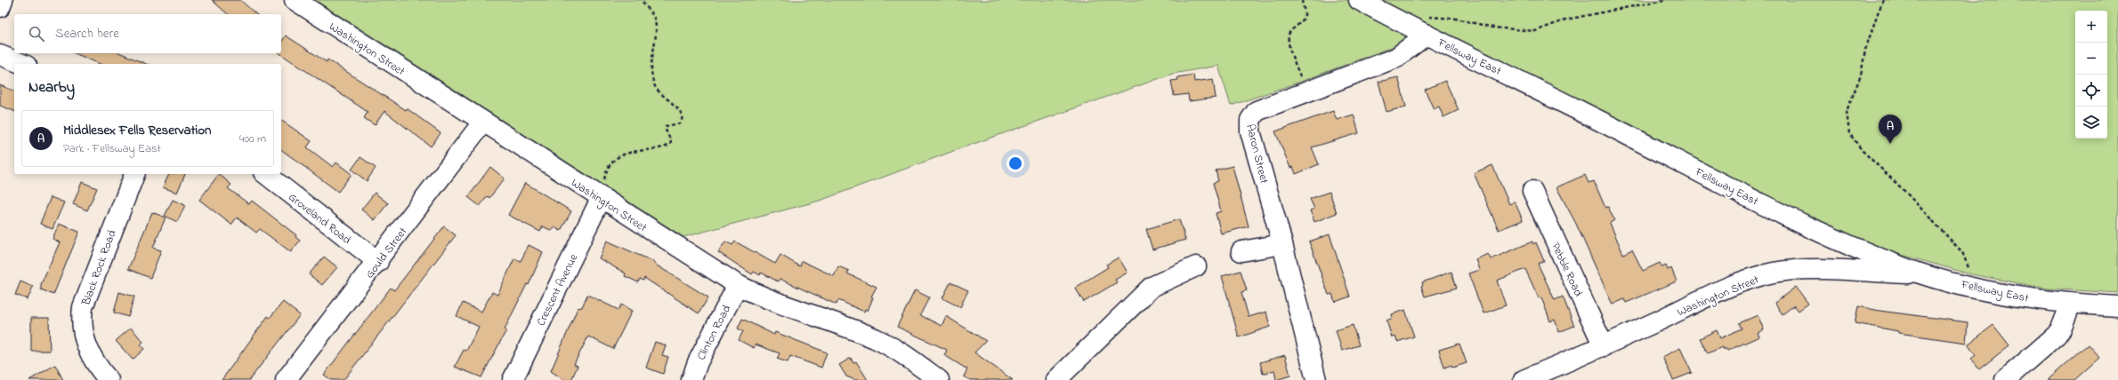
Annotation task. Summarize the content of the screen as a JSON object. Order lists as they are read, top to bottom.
{
  "streets": {
    "street": [
      "Washington Street",
      "Fellsway East",
      "Aaron Street",
      "Groveland Road",
      "Gould Street",
      "Black Rock Road",
      "Pebble Road",
      "Crescent Avenue",
      "Clinton Road"
    ]
  },
  "crossings": [
    ["Washington Street", "Fellsway East"],
    ["Washington Street", "Gould Street"],
    ["Washington Street", "Pebble Road"],
    ["Washington Street", "Crescent Avenue"],
    ["Washington Street", "Clinton Road"],
    ["Fellsway East", "Aaron Street"],
    ["Groveland Road", "Gould Street"]
  ],
  "page": {
    "map_buttons": ["+", "−"],
    "search": "Search here",
    "heading": "Nearby",
    "list": [
      {
        "mark": "A",
        "name": "Middlesex Fells Reservation",
        "note": "Park · Fellsway East",
        "value": "400 m"
      }
    ],
    "pins": "A"
  }
}
